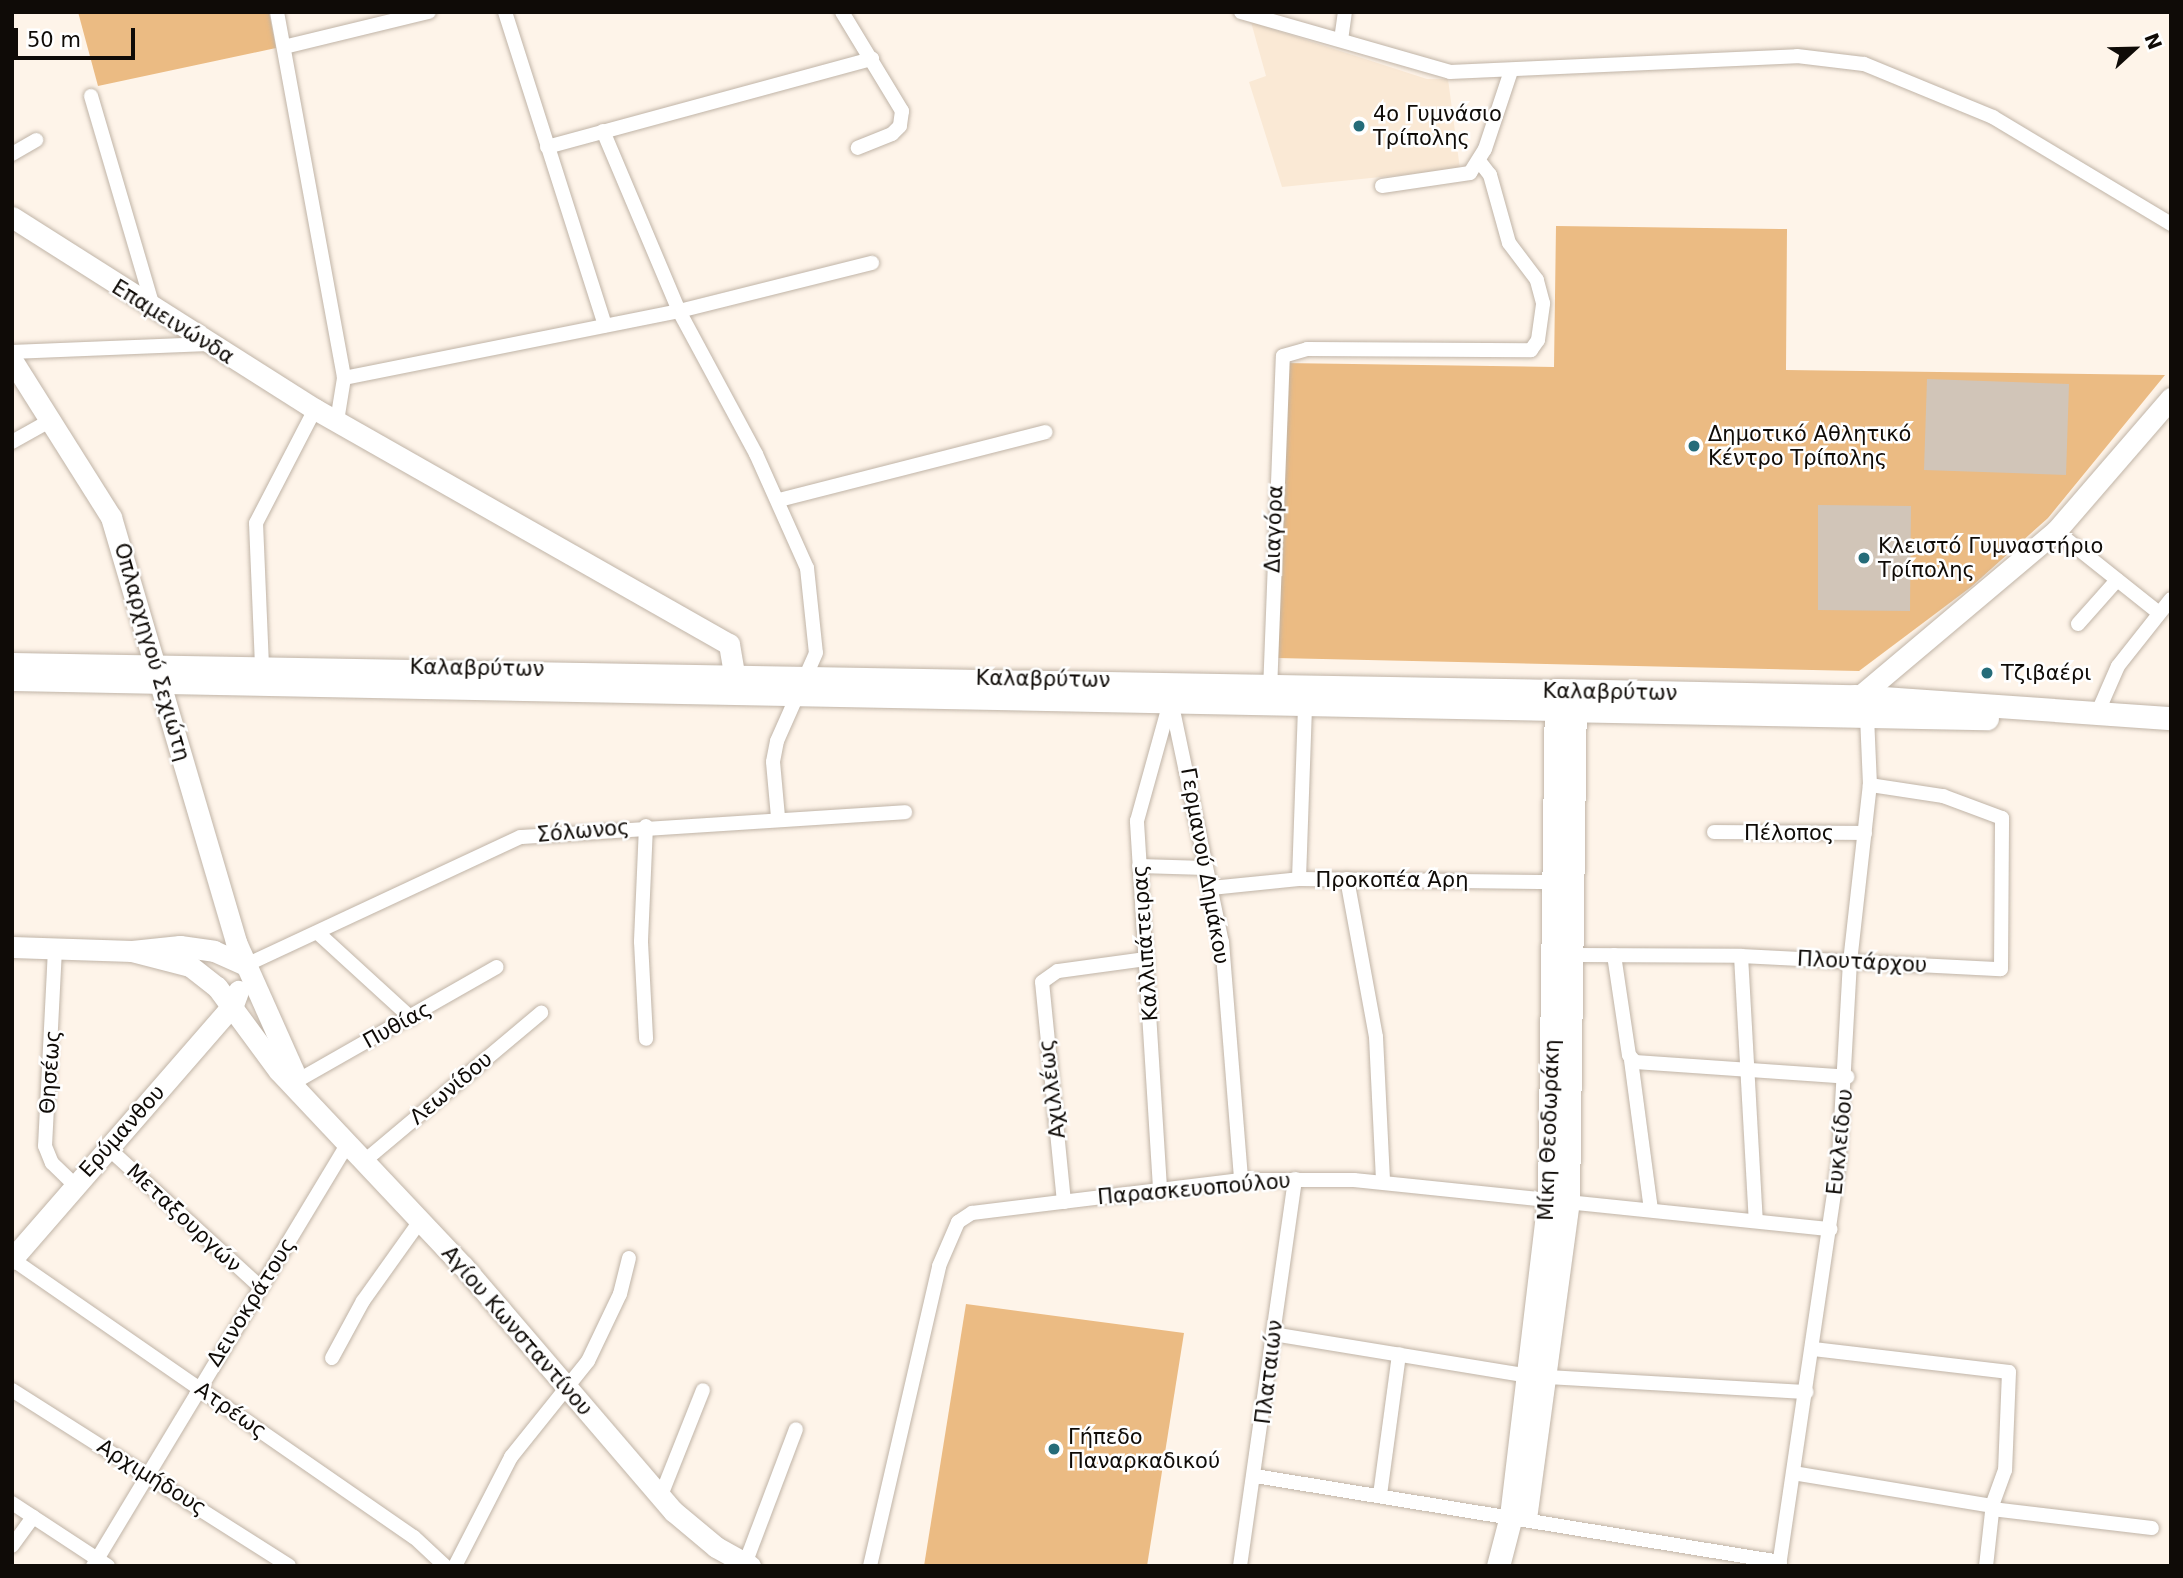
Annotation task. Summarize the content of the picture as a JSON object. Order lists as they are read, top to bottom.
{
  "streets": {
    "main road": [
      "Επαμεινώνδα",
      "Οπλαρχηγού Σεχιώτη",
      "Καλαβρύτων",
      "Μίκη Θεοδωράκη",
      "Ερύμανθου",
      "Αγίου Κωνσταντίνου"
    ],
    "street": [
      "Διαγόρα",
      "Σόλωνος",
      "Πέλοπος",
      "Γερμανού Δημάκου",
      "Προκοπέα Άρη",
      "Καλλιπάτειρας",
      "Πλουτάρχου",
      "Πυθίας",
      "Θησέως",
      "Λεωνίδου",
      "Αχιλλέως",
      "Ευκλείδου",
      "Παρασκευοπούλου",
      "Μεταξουργών",
      "Δεινοκράτους",
      "Πλαταιών",
      "Ατρέως",
      "Αρχιμήδους"
    ]
  },
  "crossings": [
    ["Επαμεινώνδα", "Καλαβρύτων"],
    ["Διαγόρα", "Καλαβρύτων"],
    ["Οπλαρχηγού Σεχιώτη", "Καλαβρύτων"],
    ["Οπλαρχηγού Σεχιώτη", "Σόλωνος"],
    ["Οπλαρχηγού Σεχιώτη", "Αγίου Κωνσταντίνου"],
    ["Καλαβρύτων", "Γερμανού Δημάκου"],
    ["Καλαβρύτων", "Καλλιπάτειρας"],
    ["Καλαβρύτων", "Μίκη Θεοδωράκη"],
    ["Καλαβρύτων", "Ευκλείδου"],
    ["Σόλωνος", "Αγίου Κωνσταντίνου"],
    ["Πέλοπος", "Ευκλείδου"],
    ["Γερμανού Δημάκου", "Προκοπέα Άρη"],
    ["Γερμανού Δημάκου", "Καλλιπάτειρας"],
    ["Γερμανού Δημάκου", "Παρασκευοπούλου"],
    ["Προκοπέα Άρη", "Μίκη Θεοδωράκη"],
    ["Καλλιπάτειρας", "Αχιλλέως"],
    ["Καλλιπάτειρας", "Παρασκευοπούλου"],
    ["Πλουτάρχου", "Μίκη Θεοδωράκη"],
    ["Πλουτάρχου", "Ευκλείδου"],
    ["Πυθίας", "Αγίου Κωνσταντίνου"],
    ["Θησέως", "Ερύμανθου"],
    ["Θησέως", "Αγίου Κωνσταντίνου"],
    ["Λεωνίδου", "Αγίου Κωνσταντίνου"],
    ["Αχιλλέως", "Παρασκευοπούλου"],
    ["Μίκη Θεοδωράκη", "Παρασκευοπούλου"],
    ["Ερύμανθου", "Μεταξουργών"],
    ["Ερύμανθου", "Αγίου Κωνσταντίνου"],
    ["Ερύμανθου", "Ατρέως"],
    ["Ευκλείδου", "Παρασκευοπούλου"],
    ["Παρασκευοπούλου", "Πλαταιών"],
    ["Μεταξουργών", "Δεινοκράτους"],
    ["Δεινοκράτους", "Αγίου Κωνσταντίνου"],
    ["Δεινοκράτους", "Ατρέως"],
    ["Δεινοκράτους", "Αρχιμήδους"]
  ],
  "places": [
    "4ο Γυμνάσιο Τρίπολης",
    "Δημοτικό Αθλητικό Κέντρο Τρίπολης",
    "Κλειστό Γυμναστήριο Τρίπολης",
    "Τζιβαέρι",
    "Γήπεδο Παναρκαδικού"
  ],
  "scale_bar": "50 m",
  "north": "right"
}
